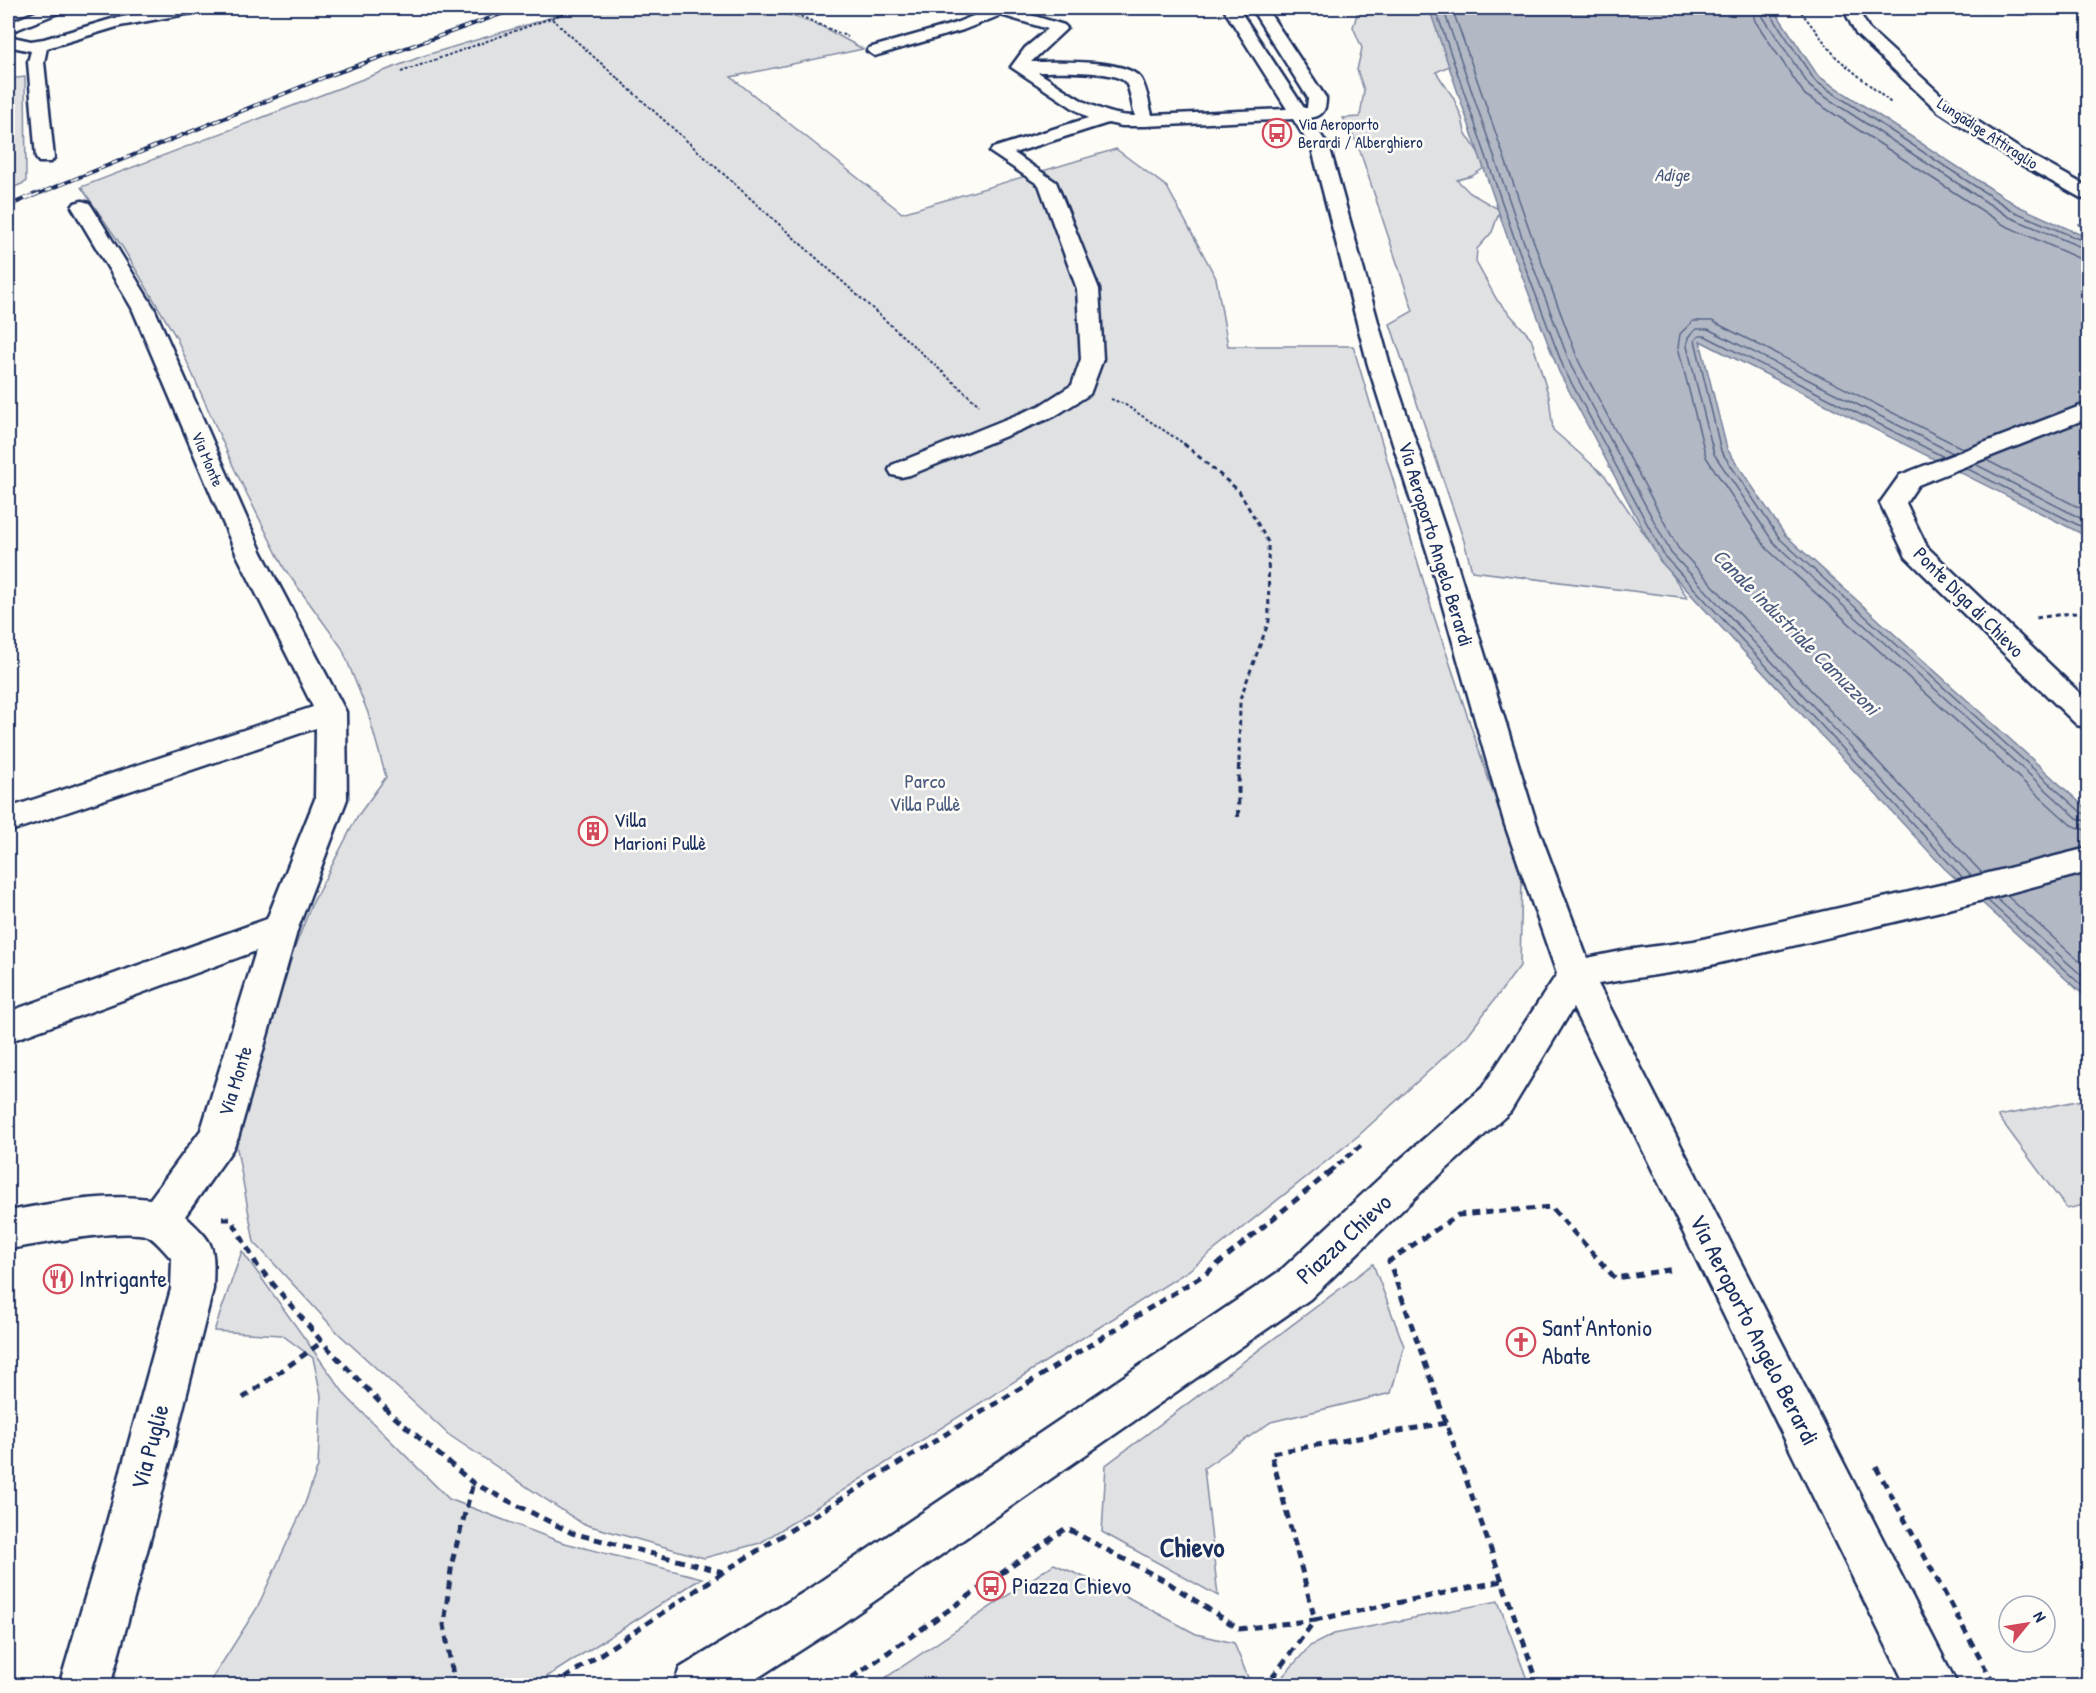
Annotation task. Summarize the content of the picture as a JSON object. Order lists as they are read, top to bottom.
{
  "streets": {
    "street": [
      "Lungadige Attiraglio",
      "Via Monte",
      "Via Aeroporto Angelo Berardi",
      "Ponte Diga di Chievo",
      "Piazza Chievo",
      "Via Puglie"
    ]
  },
  "crossings": [
    ["Via Monte", "Via Puglie"],
    ["Via Aeroporto Angelo Berardi", "Piazza Chievo"]
  ],
  "districts": ["Chievo"],
  "water": ["Adige", "Canale industriale Camuzzoni"],
  "parks": ["Parco Villa Pullè"],
  "places": {
    "bus stop": ["Via Aeroporto Berardi / Alberghiero", "Piazza Chievo"],
    "building": ["Villa Marioni Pullè"],
    "restaurant": ["Intrigante"],
    "church": ["Sant'Antonio Abate"]
  },
  "north": "top right"
}
